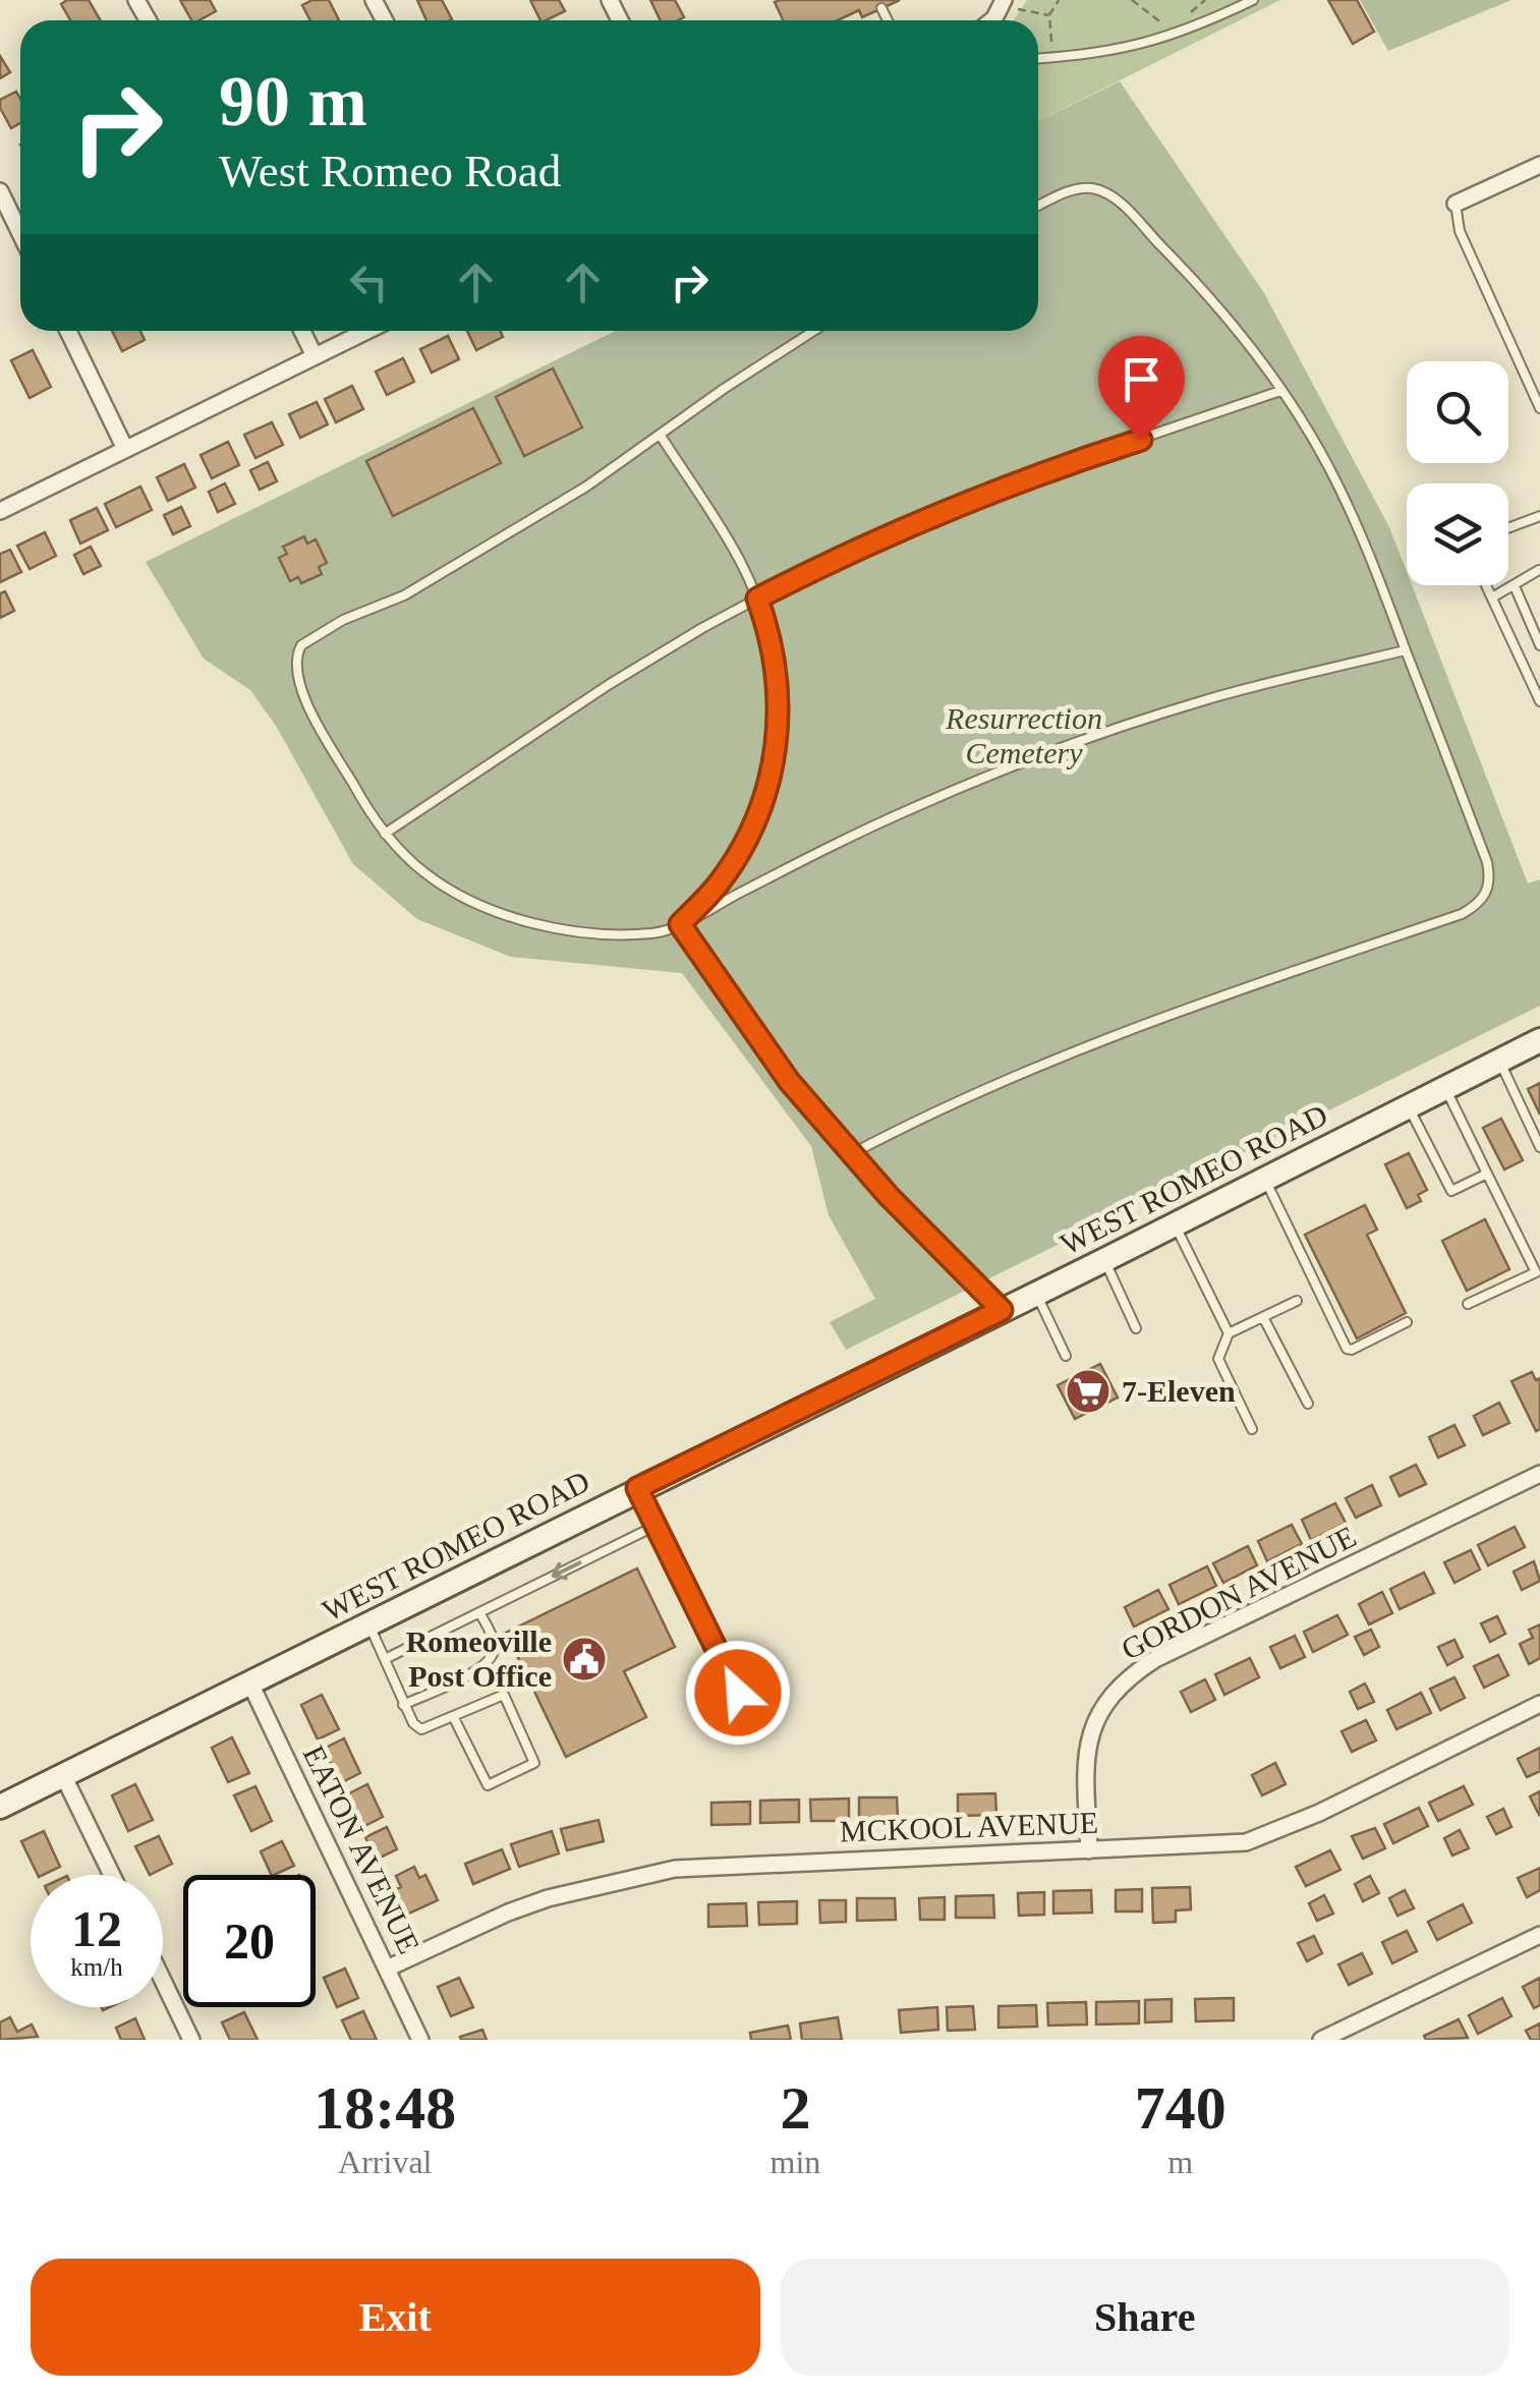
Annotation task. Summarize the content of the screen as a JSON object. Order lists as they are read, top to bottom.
{
  "streets": {
    "main road": ["WEST ROMEO ROAD"],
    "street": ["GORDON AVENUE", "MCKOOL AVENUE", "EATON AVENUE"]
  },
  "crossings": [
    ["WEST ROMEO ROAD", "EATON AVENUE"],
    ["GORDON AVENUE", "MCKOOL AVENUE"],
    ["MCKOOL AVENUE", "EATON AVENUE"]
  ],
  "parks": ["Resurrection Cemetery"],
  "places": {
    "supermarket": ["7-Eleven"],
    "public building": ["Romeoville Post Office"]
  },
  "page": {
    "turn": ["90 m", "West Romeo Road"],
    "speed": "12 km/h",
    "limit": "20",
    "eta": [
      "18:48",
      "Arrival",
      "2",
      "min",
      "740",
      "m"
    ],
    "buttons": ["Exit", "Share"]
  }
}
